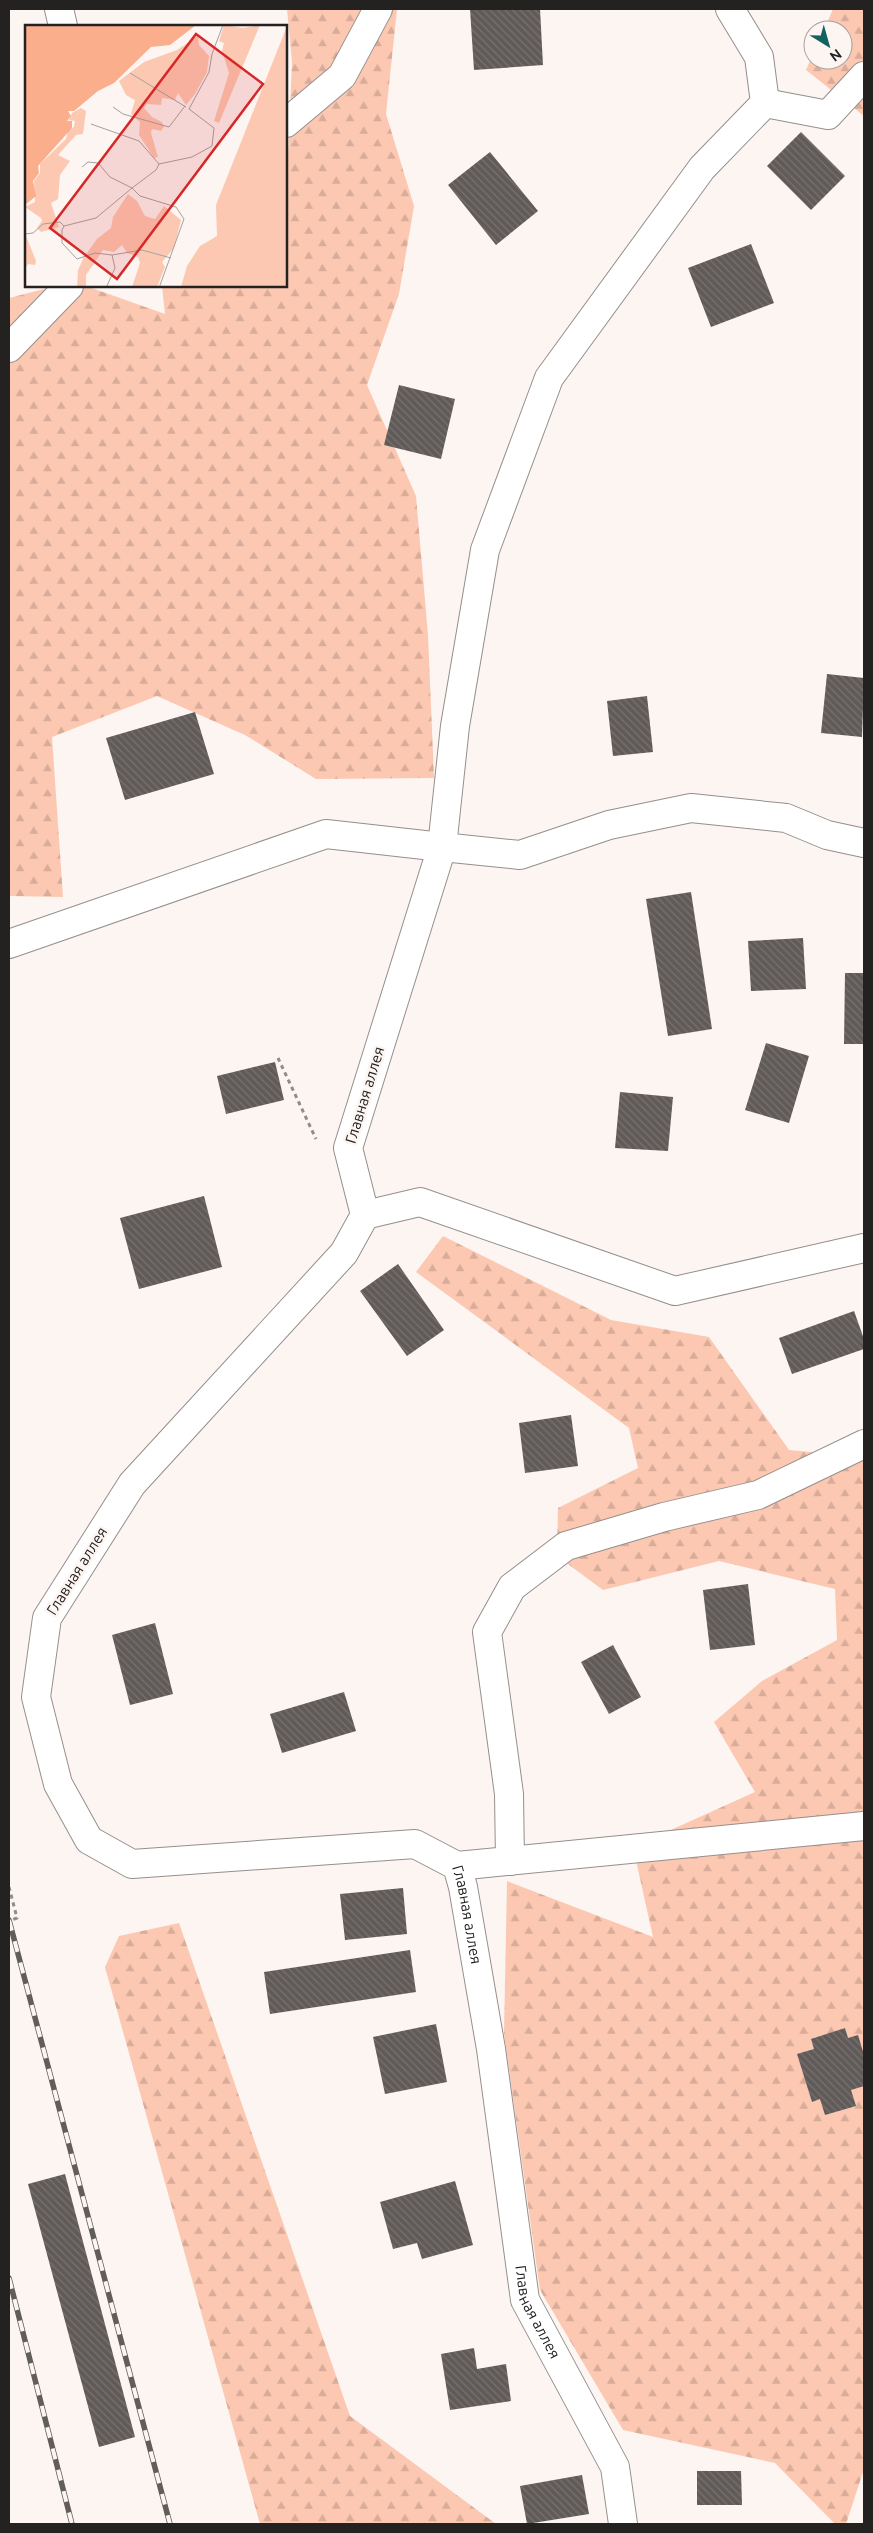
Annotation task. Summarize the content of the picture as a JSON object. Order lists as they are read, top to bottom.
{
  "streets": {
    "street": ["Главная аллея"]
  },
  "north": "bottom right"
}
